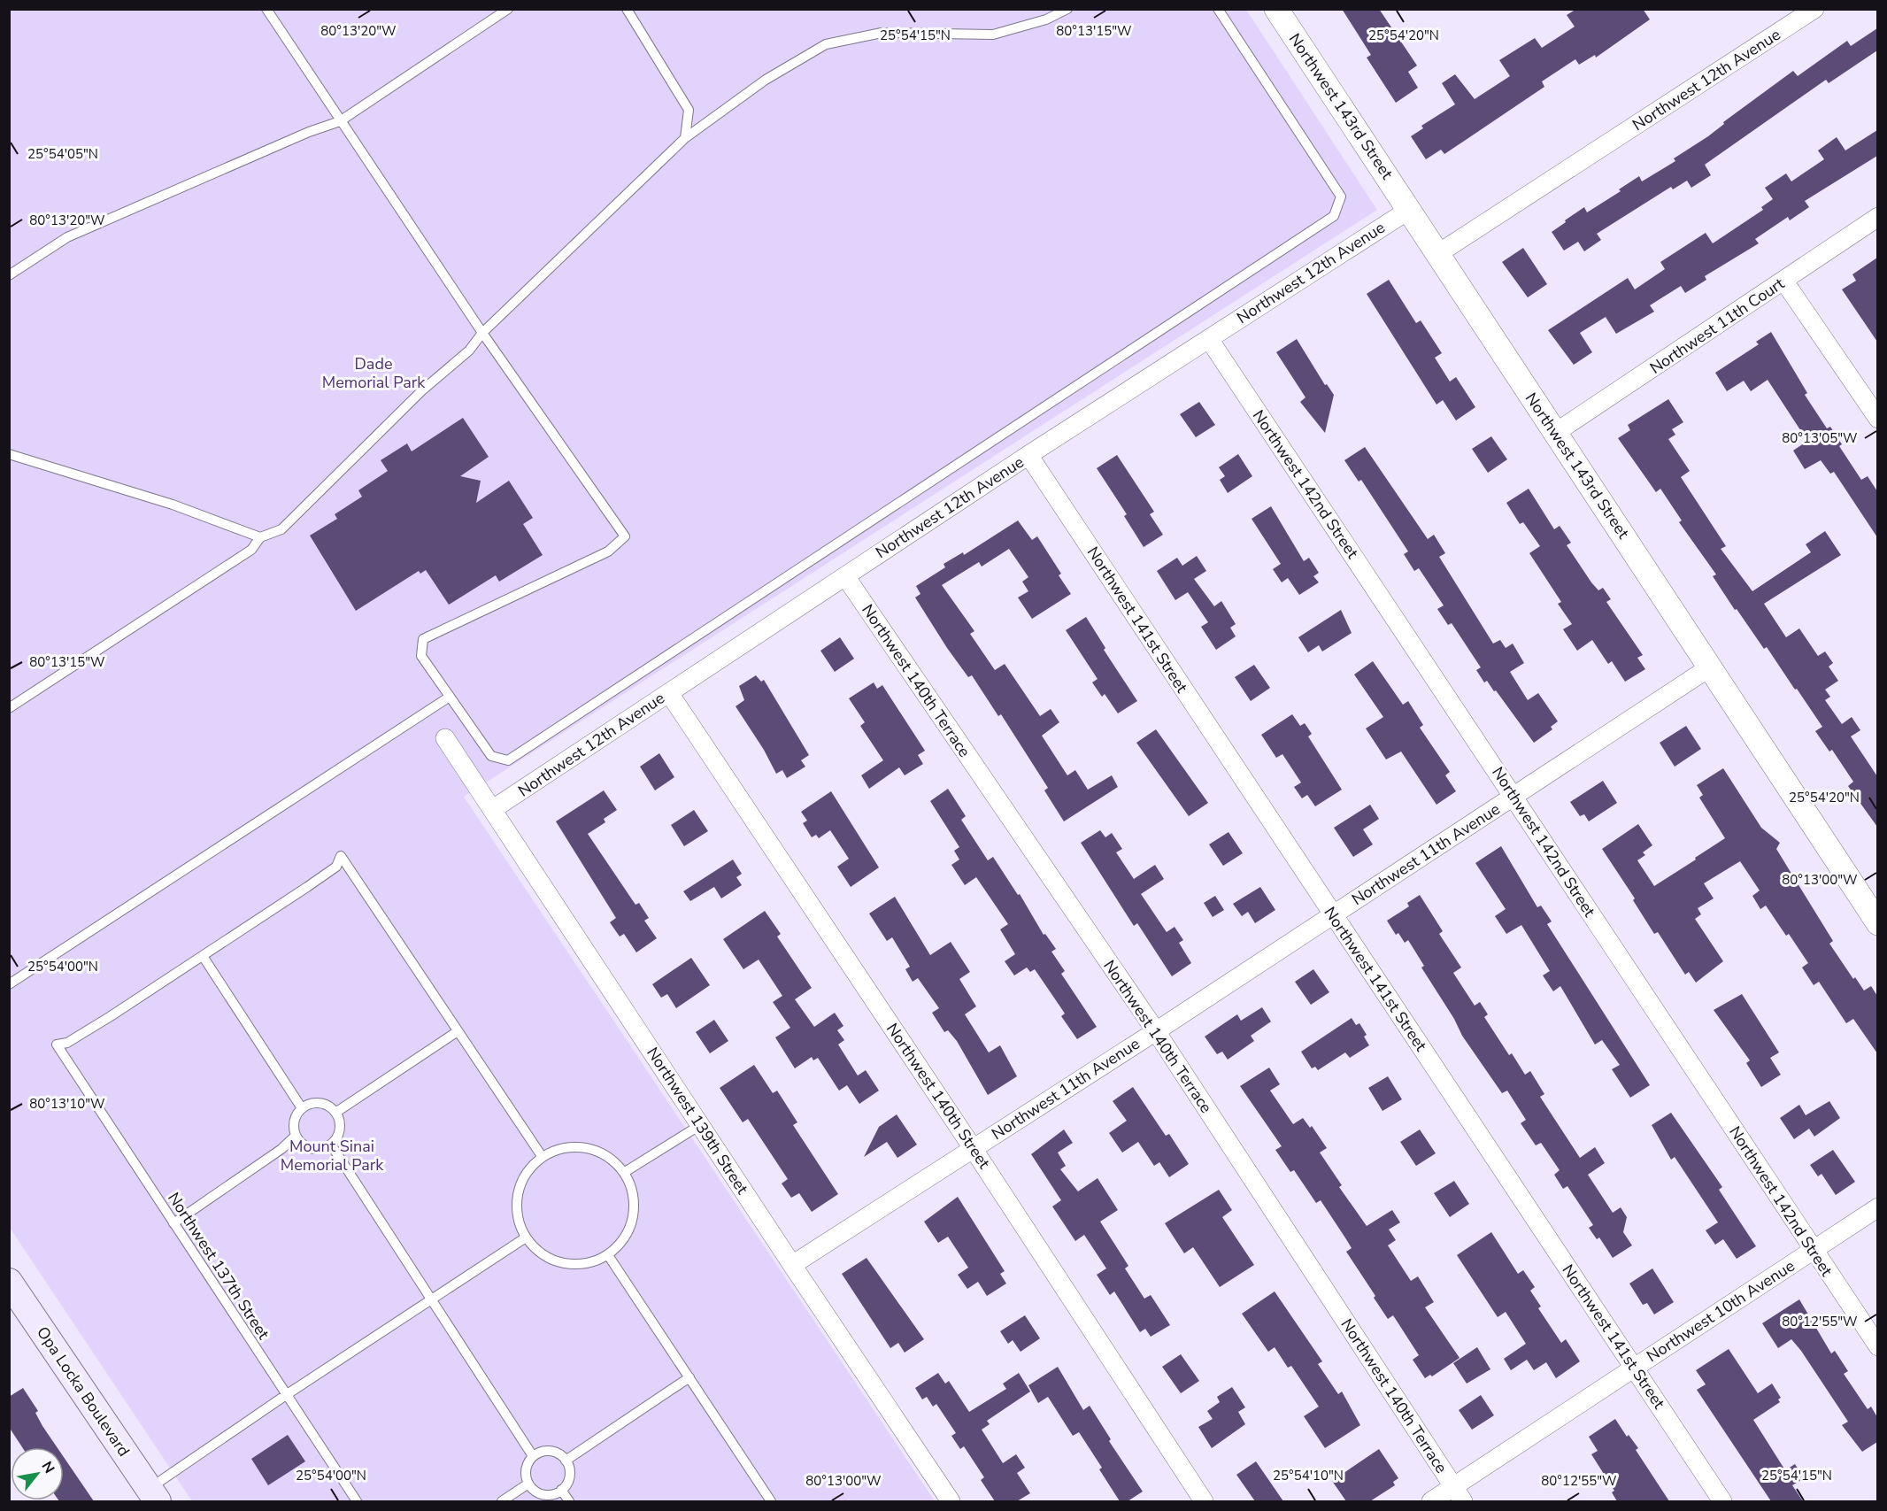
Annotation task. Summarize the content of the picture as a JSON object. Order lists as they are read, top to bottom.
{
  "streets": {
    "main road": ["Opa Locka Boulevard"],
    "street": [
      "Northwest 12th Avenue",
      "Northwest 143rd Street",
      "Northwest 11th Court",
      "Northwest 142nd Street",
      "Northwest 141st Street",
      "Northwest 140th Terrace",
      "Northwest 11th Avenue",
      "Northwest 140th Street",
      "Northwest 139th Street",
      "Northwest 10th Avenue"
    ],
    "lane": ["Northwest 137th Street"]
  },
  "crossings": [
    ["Northwest 12th Avenue", "Northwest 143rd Street"],
    ["Northwest 12th Avenue", "Northwest 142nd Street"],
    ["Northwest 12th Avenue", "Northwest 141st Street"],
    ["Northwest 12th Avenue", "Northwest 140th Terrace"],
    ["Northwest 12th Avenue", "Northwest 140th Street"],
    ["Northwest 12th Avenue", "Northwest 139th Street"],
    ["Northwest 143rd Street", "Northwest 11th Court"],
    ["Northwest 143rd Street", "Northwest 11th Avenue"],
    ["Northwest 142nd Street", "Northwest 11th Avenue"],
    ["Northwest 142nd Street", "Northwest 10th Avenue"],
    ["Northwest 141st Street", "Northwest 11th Avenue"],
    ["Northwest 141st Street", "Northwest 10th Avenue"],
    ["Northwest 140th Terrace", "Northwest 11th Avenue"],
    ["Northwest 140th Terrace", "Northwest 10th Avenue"],
    ["Northwest 11th Avenue", "Northwest 140th Street"],
    ["Northwest 11th Avenue", "Northwest 139th Street"]
  ],
  "parks": ["Dade Memorial Park", "Mount Sinai Memorial Park"],
  "north": "top right",
  "coordinates": [
    "80°13'20\"W",
    "80°13'15\"W",
    "25°54'20\"N",
    "25°54'15\"N",
    "25°54'05\"N",
    "80°13'05\"W",
    "80°13'00\"W",
    "25°54'00\"N",
    "80°13'10\"W",
    "80°12'55\"W",
    "25°54'10\"N"
  ]
}
